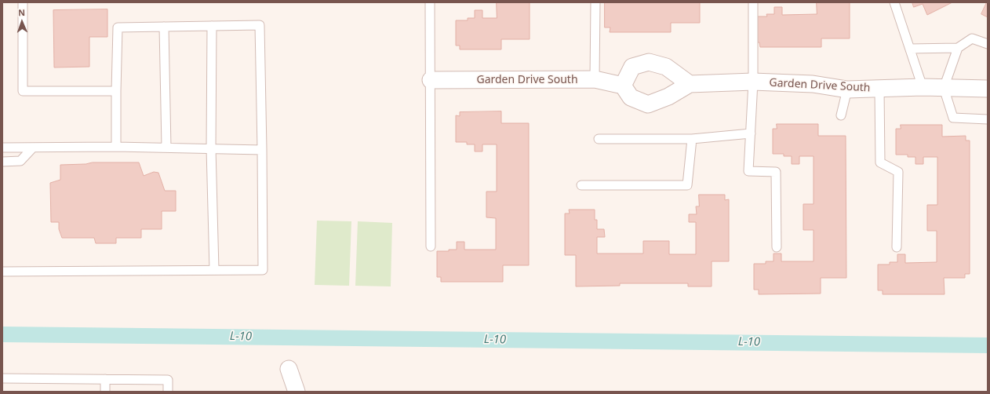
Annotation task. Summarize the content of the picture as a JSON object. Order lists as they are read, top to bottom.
{
  "streets": {
    "street": ["Garden Drive South"]
  },
  "water": ["L-10"],
  "north": "top"
}
